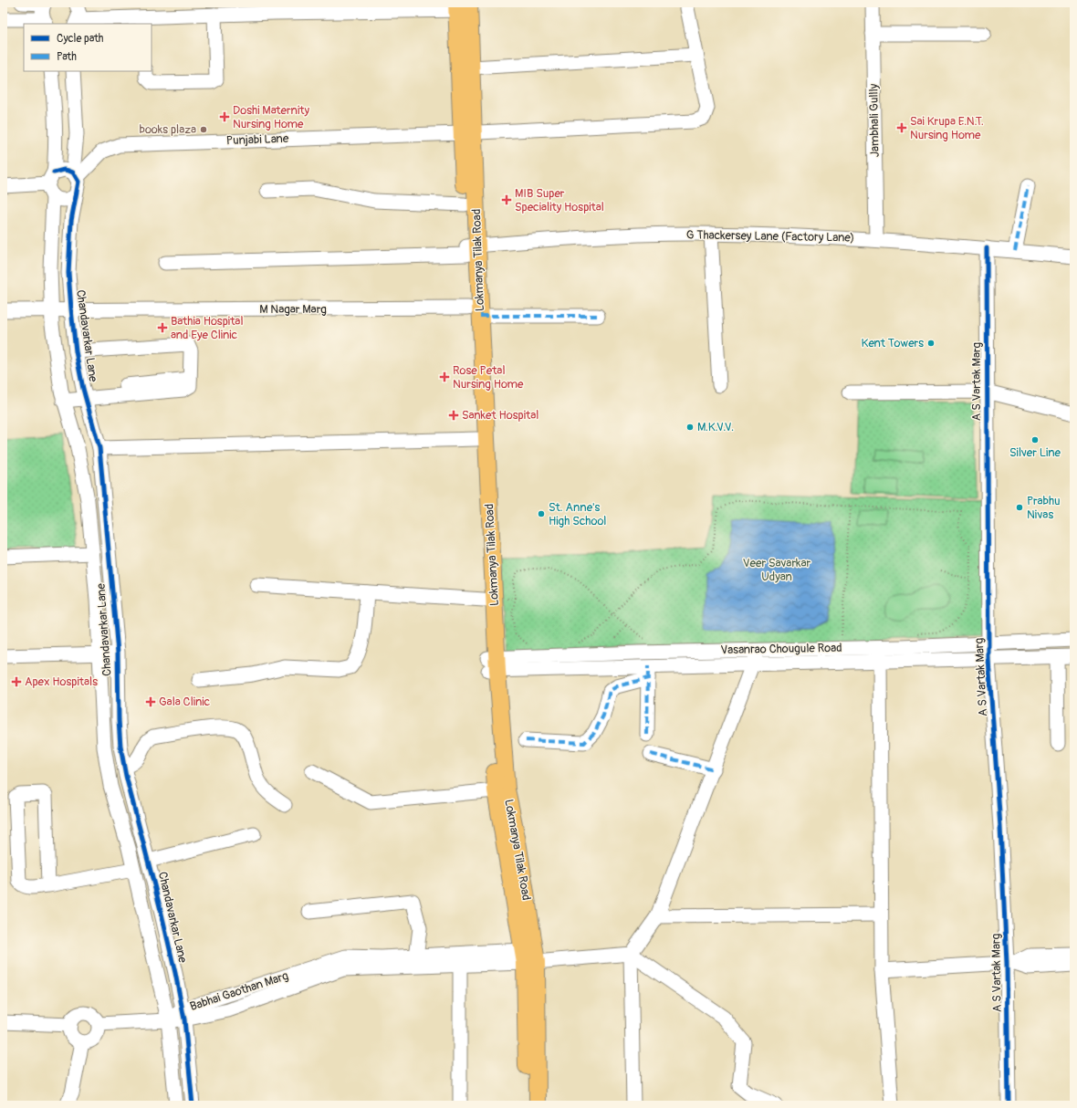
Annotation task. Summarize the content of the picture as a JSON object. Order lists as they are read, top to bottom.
{
  "streets": {
    "main road": ["Lokmanya Tilak Road"],
    "street": [
      "Jambhali Gullly",
      "Punjabi Lane",
      "G Thackersey Lane (Factory Lane)",
      "M Nagar Marg",
      "Chandavarkar Lane",
      "A S Vartak Marg",
      "Vasanrao Chougule Road",
      "Babhai Gaothan Marg"
    ]
  },
  "crossings": [
    ["Jambhali Gullly", "G Thackersey Lane (Factory Lane)"],
    ["Punjabi Lane", "Lokmanya Tilak Road"],
    ["Punjabi Lane", "Chandavarkar Lane"],
    ["G Thackersey Lane (Factory Lane)", "Lokmanya Tilak Road"],
    ["G Thackersey Lane (Factory Lane)", "A S Vartak Marg"],
    ["Lokmanya Tilak Road", "M Nagar Marg"],
    ["Lokmanya Tilak Road", "Vasanrao Chougule Road"],
    ["Lokmanya Tilak Road", "Babhai Gaothan Marg"],
    ["M Nagar Marg", "Chandavarkar Lane"],
    ["Chandavarkar Lane", "Babhai Gaothan Marg"],
    ["A S Vartak Marg", "Vasanrao Chougule Road"]
  ],
  "parks": ["Veer Savarkar Udyan"],
  "places": {
    "health": [
      "Doshi Maternity Nursing Home",
      "Sai Krupa E.N.T. Nursing Home",
      "MIB Super Speciality Hospital",
      "Bathia Hospital and Eye Clinic",
      "Rose Petal Nursing Home",
      "Sanket Hospital",
      "Apex Hospitals",
      "Gala Clinic"
    ],
    "other": [
      "books plaza",
      "Kent Towers",
      "M.K.V.V.",
      "Silver Line",
      "Prabhu Nivas",
      "St. Anne's High School"
    ]
  },
  "legend": ["Cycle path", "Path"]
}
